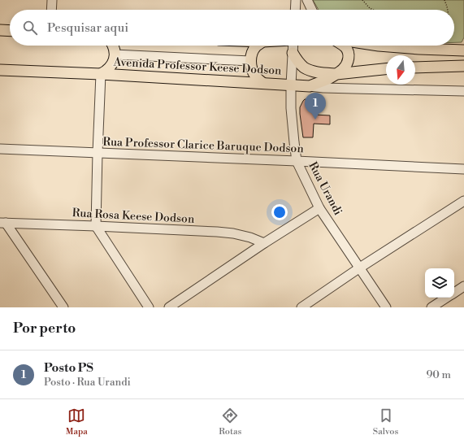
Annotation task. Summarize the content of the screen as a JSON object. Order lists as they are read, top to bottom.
{
  "streets": {
    "main road": ["Avenida Professor Keese Dodson"],
    "street": ["Rua Professor Clarice Baruque Dodson", "Rua Urandi", "Rua Rosa Keese Dodson"]
  },
  "crossings": [
    ["Avenida Professor Keese Dodson", "Rua Urandi"],
    ["Rua Professor Clarice Baruque Dodson", "Rua Urandi"]
  ],
  "north": "bottom",
  "page": {
    "search": "Pesquisar aqui",
    "pins": "1",
    "heading": "Por perto",
    "list": [
      {
        "mark": "1",
        "name": "Posto PS",
        "note": "Posto · Rua Urandi",
        "value": "90 m"
      }
    ],
    "nav": ["Mapa", "Rotas", "Salvos"]
  }
}
